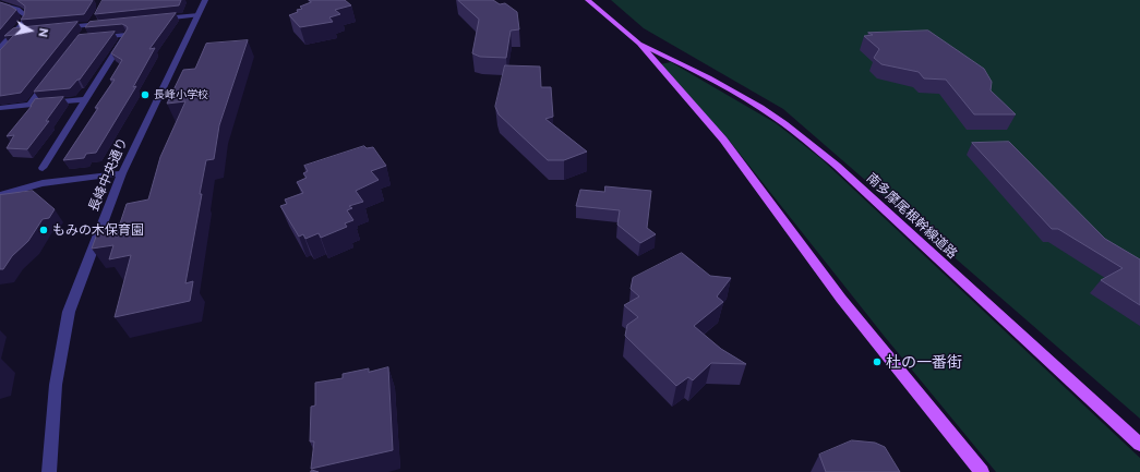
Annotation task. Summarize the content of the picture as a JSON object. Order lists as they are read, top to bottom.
{
  "streets": {
    "main road": ["南多摩尾根幹線道路"],
    "street": ["長峰中央通り"]
  },
  "places": ["長峰小学校", "もみの木保育園", "杜の一番街"],
  "north": "right"
}
